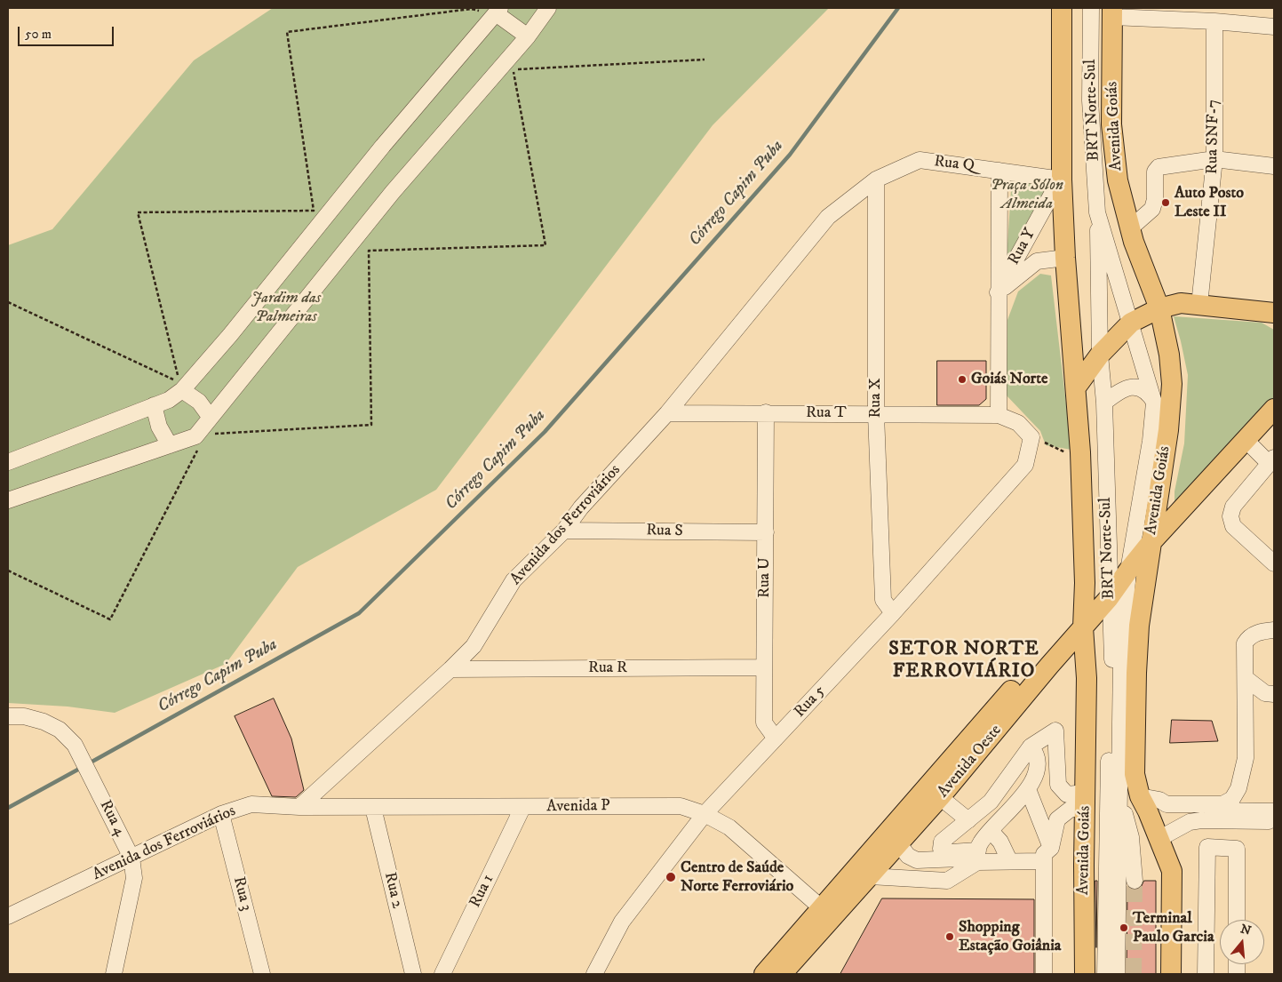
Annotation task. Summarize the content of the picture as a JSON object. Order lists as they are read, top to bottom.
{
  "streets": {
    "main road": ["Avenida Goiás", "Avenida Oeste"],
    "street": [
      "BRT Norte-Sul",
      "Rua SNF-7",
      "Rua Q",
      "Rua Y",
      "Rua X",
      "Rua T",
      "Avenida dos Ferroviários",
      "Rua S",
      "Rua U",
      "Rua R",
      "Rua 5",
      "Avenida P",
      "Rua 4",
      "Rua 2",
      "Rua 1",
      "Rua 3"
    ]
  },
  "crossings": [
    ["BRT Norte-Sul", "Avenida Oeste"],
    ["Avenida Goiás", "Rua Q"],
    ["Avenida Goiás", "Rua Y"],
    ["Avenida Goiás", "Avenida Oeste"],
    ["Rua Q", "Rua Y"],
    ["Rua Q", "Rua X"],
    ["Rua Q", "Avenida dos Ferroviários"],
    ["Rua Y", "Rua T"],
    ["Rua X", "Rua T"],
    ["Rua X", "Avenida dos Ferroviários"],
    ["Rua X", "Rua 5"],
    ["Rua T", "Avenida dos Ferroviários"],
    ["Rua T", "Rua U"],
    ["Rua T", "Rua 5"],
    ["Avenida dos Ferroviários", "Rua S"],
    ["Avenida dos Ferroviários", "Rua R"],
    ["Avenida dos Ferroviários", "Avenida P"],
    ["Avenida dos Ferroviários", "Rua 4"],
    ["Avenida dos Ferroviários", "Rua 3"],
    ["Rua S", "Rua U"],
    ["Rua U", "Rua R"],
    ["Rua U", "Rua 5"],
    ["Rua 5", "Avenida P"],
    ["Avenida Oeste", "Avenida P"],
    ["Avenida P", "Rua 2"],
    ["Avenida P", "Rua 1"]
  ],
  "districts": ["SETOR NORTE FERROVIÁRIO"],
  "water": ["Córrego Capim Puba"],
  "parks": ["Praça Sólon Almeida", "Jardim das Palmeiras"],
  "places": [
    "Auto Posto Leste II",
    "Goiás Norte",
    "Centro de Saúde Norte Ferroviário",
    "Terminal Paulo Garcia",
    "Shopping Estação Goiânia"
  ],
  "scale_bar": "50 m",
  "north": "top"
}
